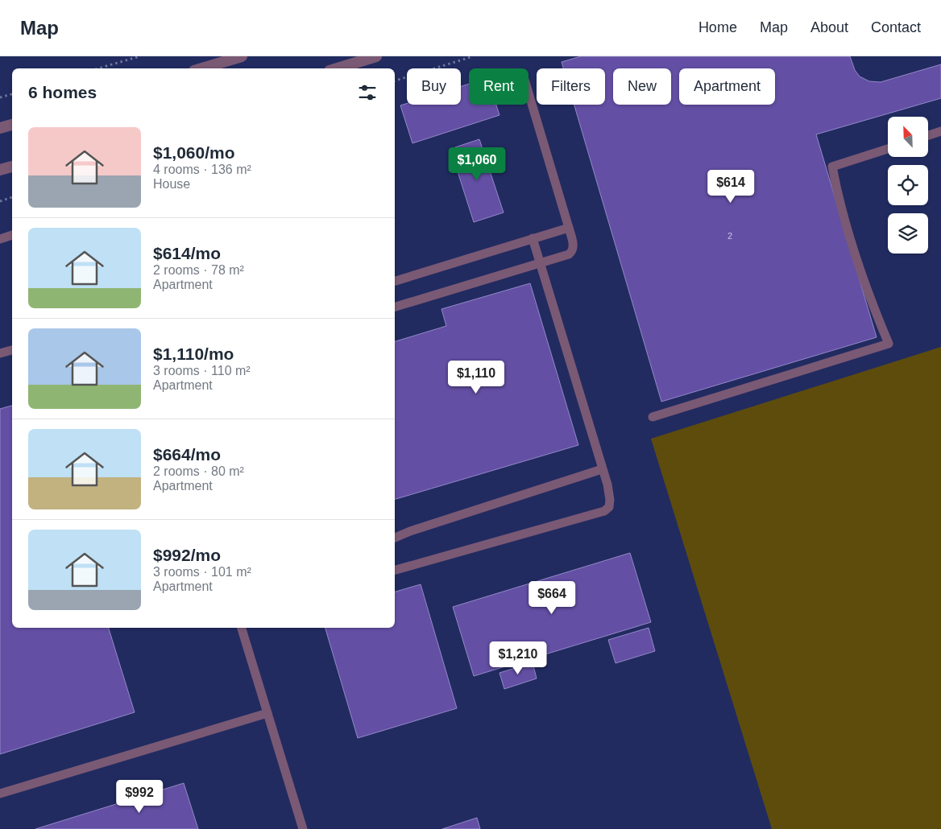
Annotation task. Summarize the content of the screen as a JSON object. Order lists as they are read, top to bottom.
{
  "house_numbers": ["2"],
  "north": "top left",
  "page": {
    "header": "Map",
    "nav": [
      "Home",
      "Map",
      "About",
      "Contact"
    ],
    "chip": [
      "Buy",
      "Rent",
      "Filters",
      "New",
      "Apartment"
    ],
    "heading": "6 homes",
    "list": [
      {
        "name": "$1,060/mo",
        "note": "4 rooms · 136 m² · House"
      },
      {
        "name": "$614/mo",
        "note": "2 rooms · 78 m² · Apartment"
      },
      {
        "name": "$1,110/mo",
        "note": "3 rooms · 110 m² · Apartment"
      },
      {
        "name": "$664/mo",
        "note": "2 rooms · 80 m² · Apartment"
      },
      {
        "name": "$992/mo",
        "note": "3 rooms · 101 m² · Apartment"
      }
    ],
    "price": [
      "$1,060",
      "$614",
      "$1,110",
      "$664",
      "$1,210",
      "$992"
    ]
  }
}
